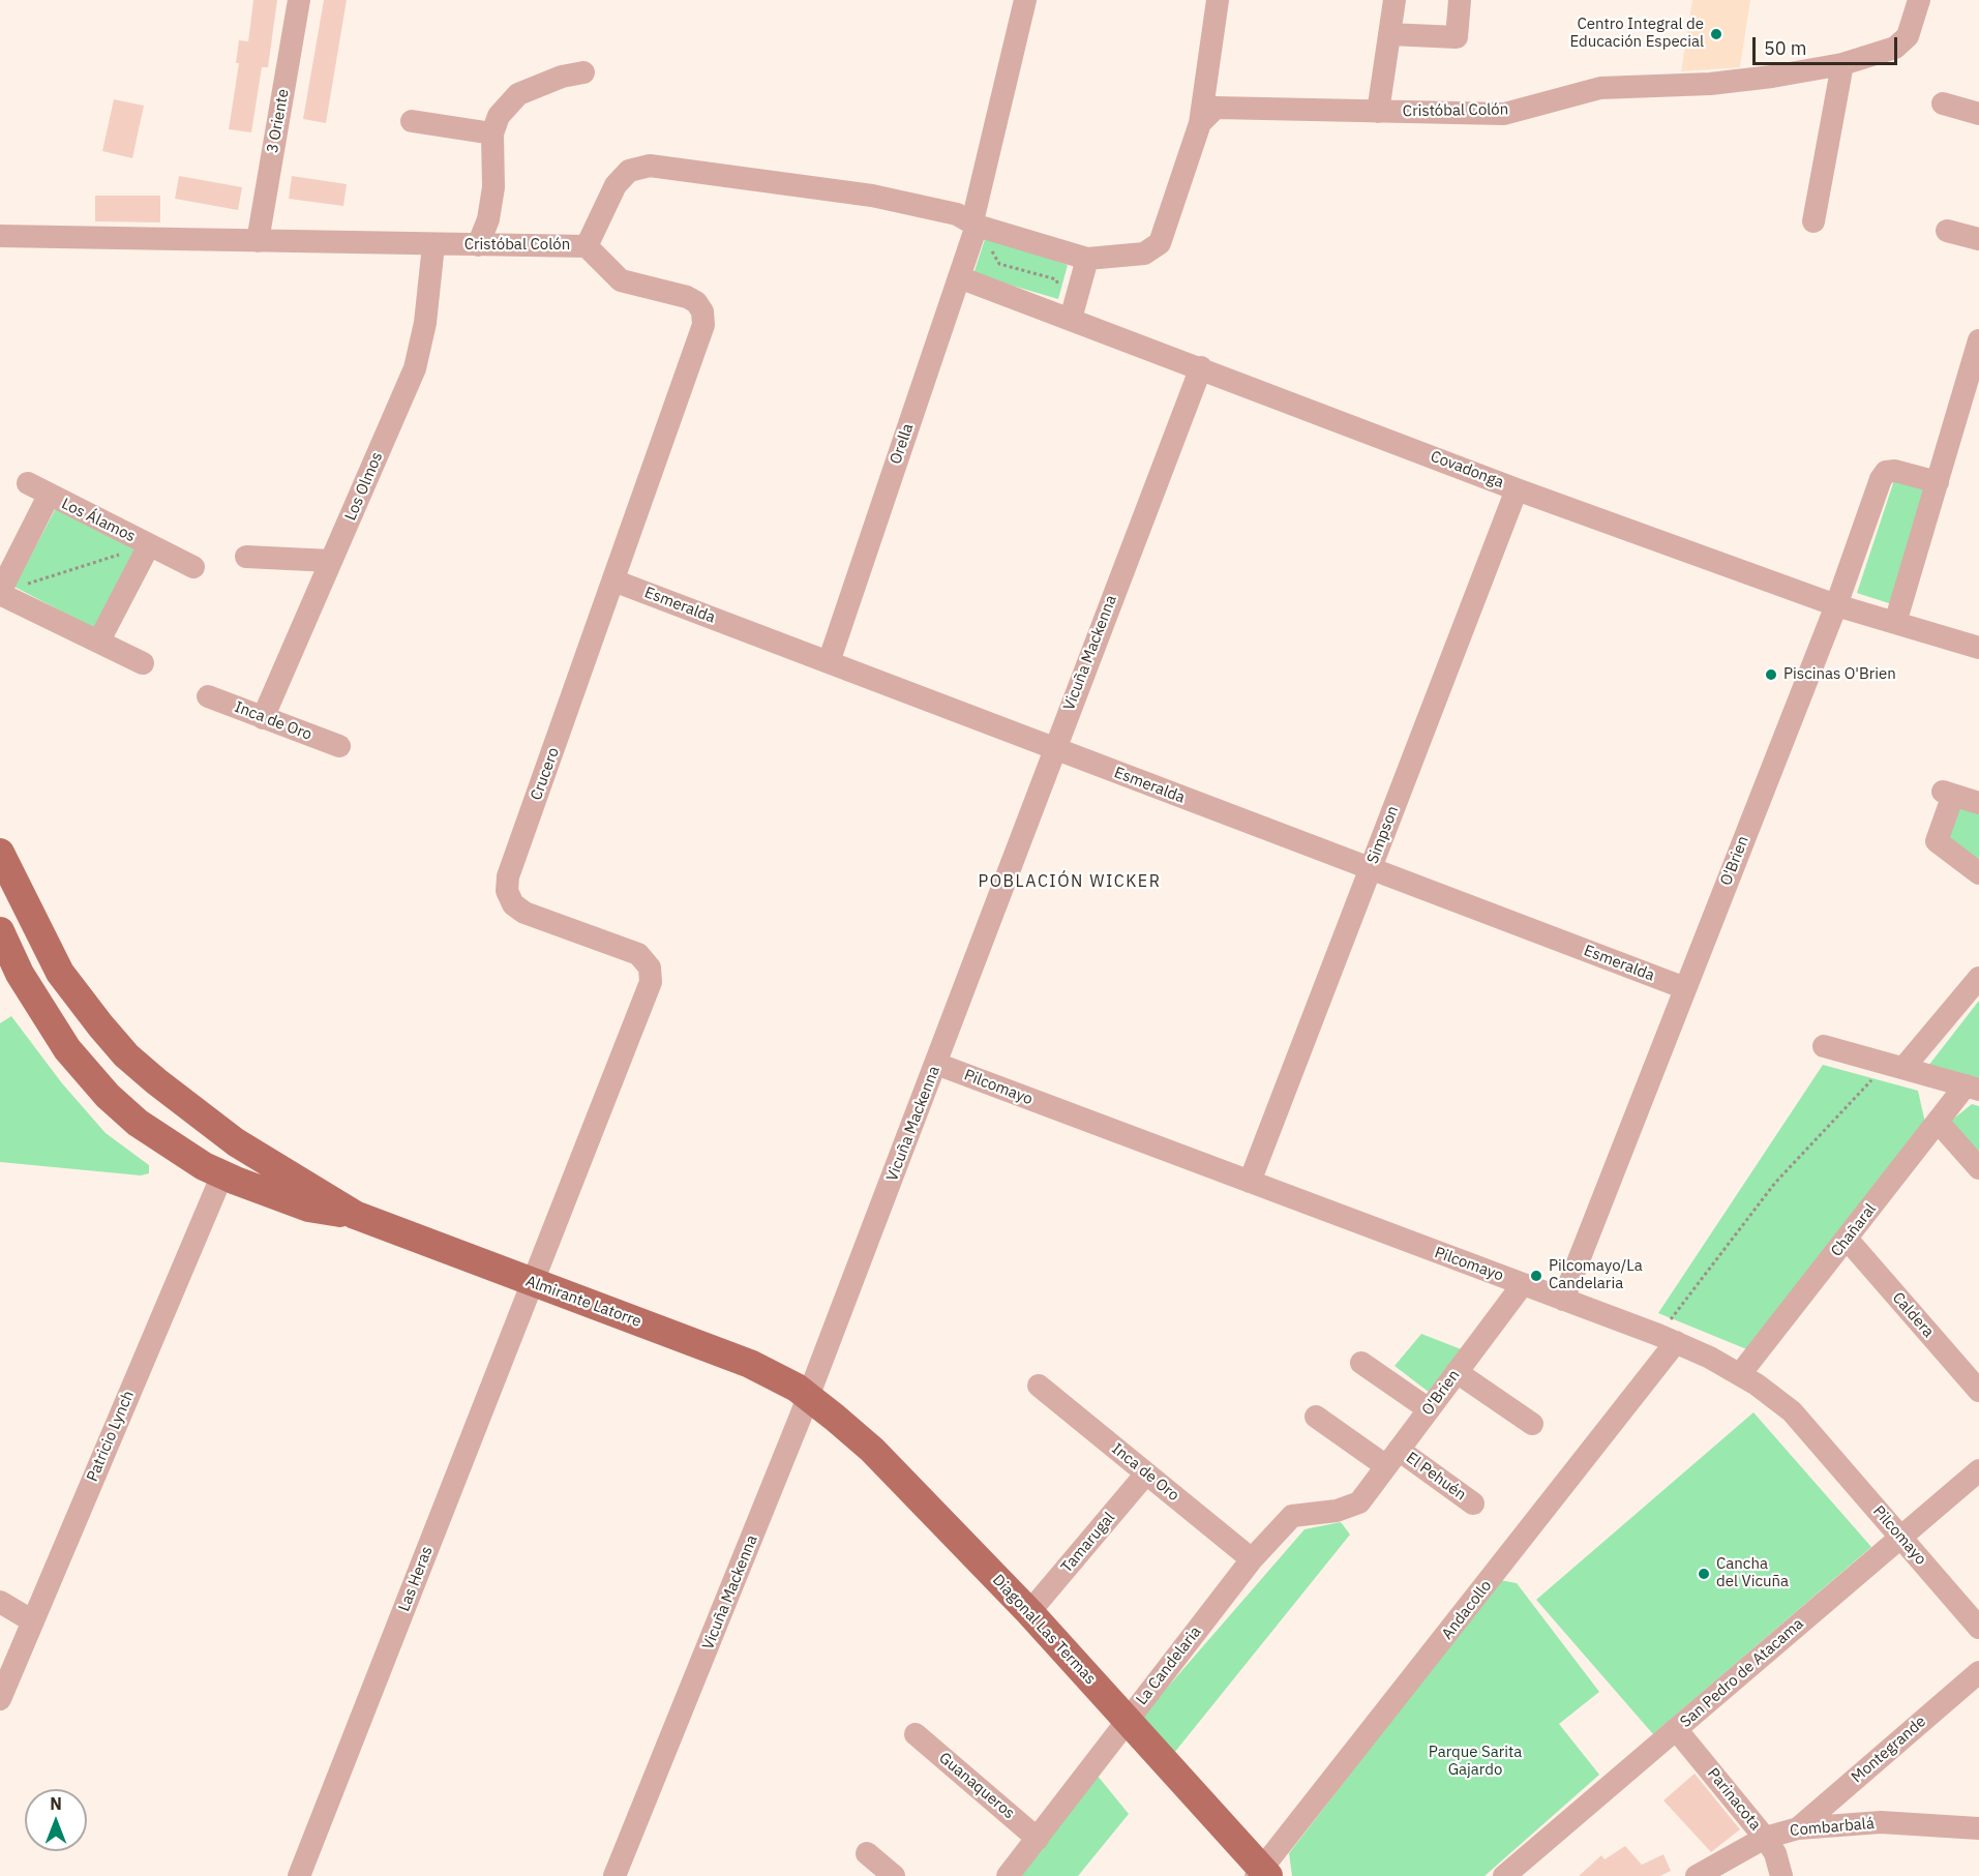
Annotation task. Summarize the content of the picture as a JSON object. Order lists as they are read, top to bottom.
{
  "streets": {
    "main road": ["Almirante Latorre", "Diagonal Las Termas"],
    "street": [
      "Cristóbal Colón",
      "3 Oriente",
      "Orella",
      "Covadonga",
      "Los Olmos",
      "Los Álamos",
      "Esmeralda",
      "Vicuña Mackenna",
      "Inca de Oro",
      "Crucero",
      "Simpson",
      "O'Brien",
      "Pilcomayo",
      "Chañaral",
      "Caldera",
      "Patricio Lynch",
      "El Pehuén",
      "Tamarugal",
      "Las Heras",
      "Andacollo",
      "La Candelaria",
      "San Pedro de Atacama",
      "Montegrande",
      "Guanaqueros",
      "Parinacota",
      "Combarbalá"
    ]
  },
  "crossings": [
    ["Cristóbal Colón", "3 Oriente"],
    ["Cristóbal Colón", "Orella"],
    ["Cristóbal Colón", "Los Olmos"],
    ["Cristóbal Colón", "Crucero"],
    ["Orella", "Covadonga"],
    ["Orella", "Esmeralda"],
    ["Covadonga", "Vicuña Mackenna"],
    ["Covadonga", "Simpson"],
    ["Covadonga", "O'Brien"],
    ["Los Olmos", "Inca de Oro"],
    ["Esmeralda", "Vicuña Mackenna"],
    ["Esmeralda", "Crucero"],
    ["Esmeralda", "Simpson"],
    ["Esmeralda", "O'Brien"],
    ["Vicuña Mackenna", "Pilcomayo"],
    ["Vicuña Mackenna", "Almirante Latorre"],
    ["Vicuña Mackenna", "Diagonal Las Termas"],
    ["Inca de Oro", "Tamarugal"],
    ["Inca de Oro", "La Candelaria"],
    ["Crucero", "Almirante Latorre"],
    ["Crucero", "Las Heras"],
    ["Simpson", "Pilcomayo"],
    ["O'Brien", "Pilcomayo"],
    ["O'Brien", "El Pehuén"],
    ["O'Brien", "La Candelaria"],
    ["Pilcomayo", "Chañaral"],
    ["Pilcomayo", "Andacollo"],
    ["Pilcomayo", "San Pedro de Atacama"],
    ["Chañaral", "Caldera"],
    ["Almirante Latorre", "Patricio Lynch"],
    ["Almirante Latorre", "Las Heras"],
    ["Almirante Latorre", "Diagonal Las Termas"],
    ["Tamarugal", "Diagonal Las Termas"],
    ["Andacollo", "Diagonal Las Termas"],
    ["Diagonal Las Termas", "La Candelaria"],
    ["La Candelaria", "Guanaqueros"],
    ["San Pedro de Atacama", "Parinacota"],
    ["Montegrande", "Combarbalá"],
    ["Parinacota", "Combarbalá"]
  ],
  "districts": ["POBLACIÓN WICKER"],
  "parks": ["Parque Sarita Gajardo"],
  "places": [
    "Centro Integral de Educación Especial",
    "Piscinas O'Brien",
    "Pilcomayo/La Candelaria",
    "Cancha del Vicuña"
  ],
  "scale_bar": "50 m",
  "north": "top"
}
